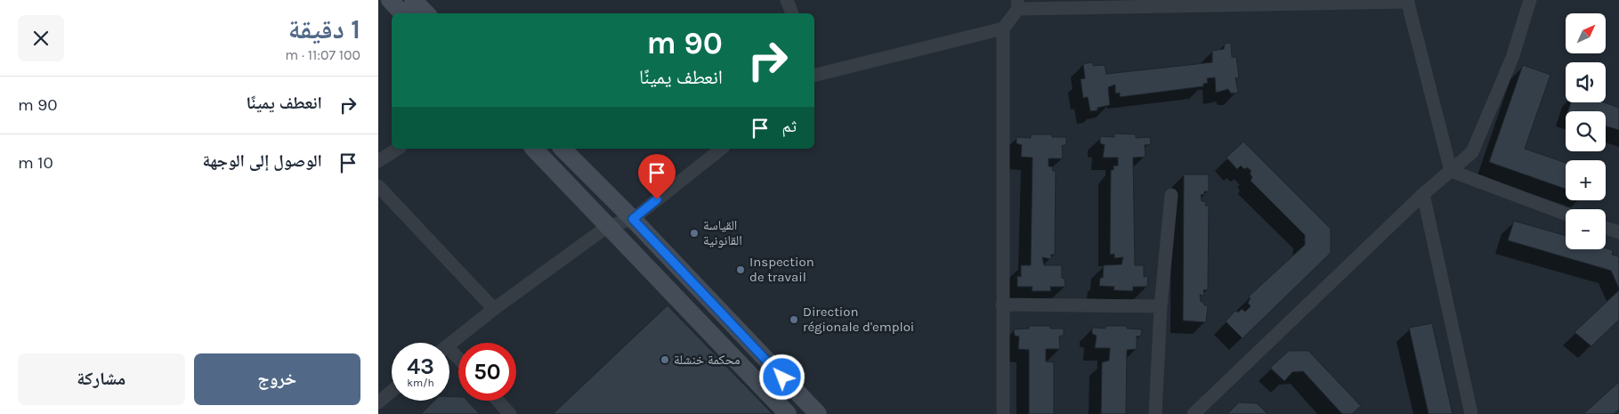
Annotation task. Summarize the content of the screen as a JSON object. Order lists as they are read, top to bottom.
{
  "places": [
    "القياسة القانونية",
    "Inspection de travail",
    "Direction régionale d'emploi",
    "محكمة خنشلة"
  ],
  "north": "top right",
  "page": {
    "heading": ["1 دقيقة", "100 m · 11:07"],
    "map_buttons": ["+", "−"],
    "turn": ["90 m", "انعطف يمينًا"],
    "list": [
      {
        "name": "انعطف يمينًا",
        "value": "90 m"
      },
      {
        "name": "الوصول إلى الوجهة",
        "value": "10 m"
      }
    ],
    "then": "ثم",
    "speed": "43 km/h",
    "limit": "50",
    "buttons": ["خروج", "مشاركة"]
  }
}
